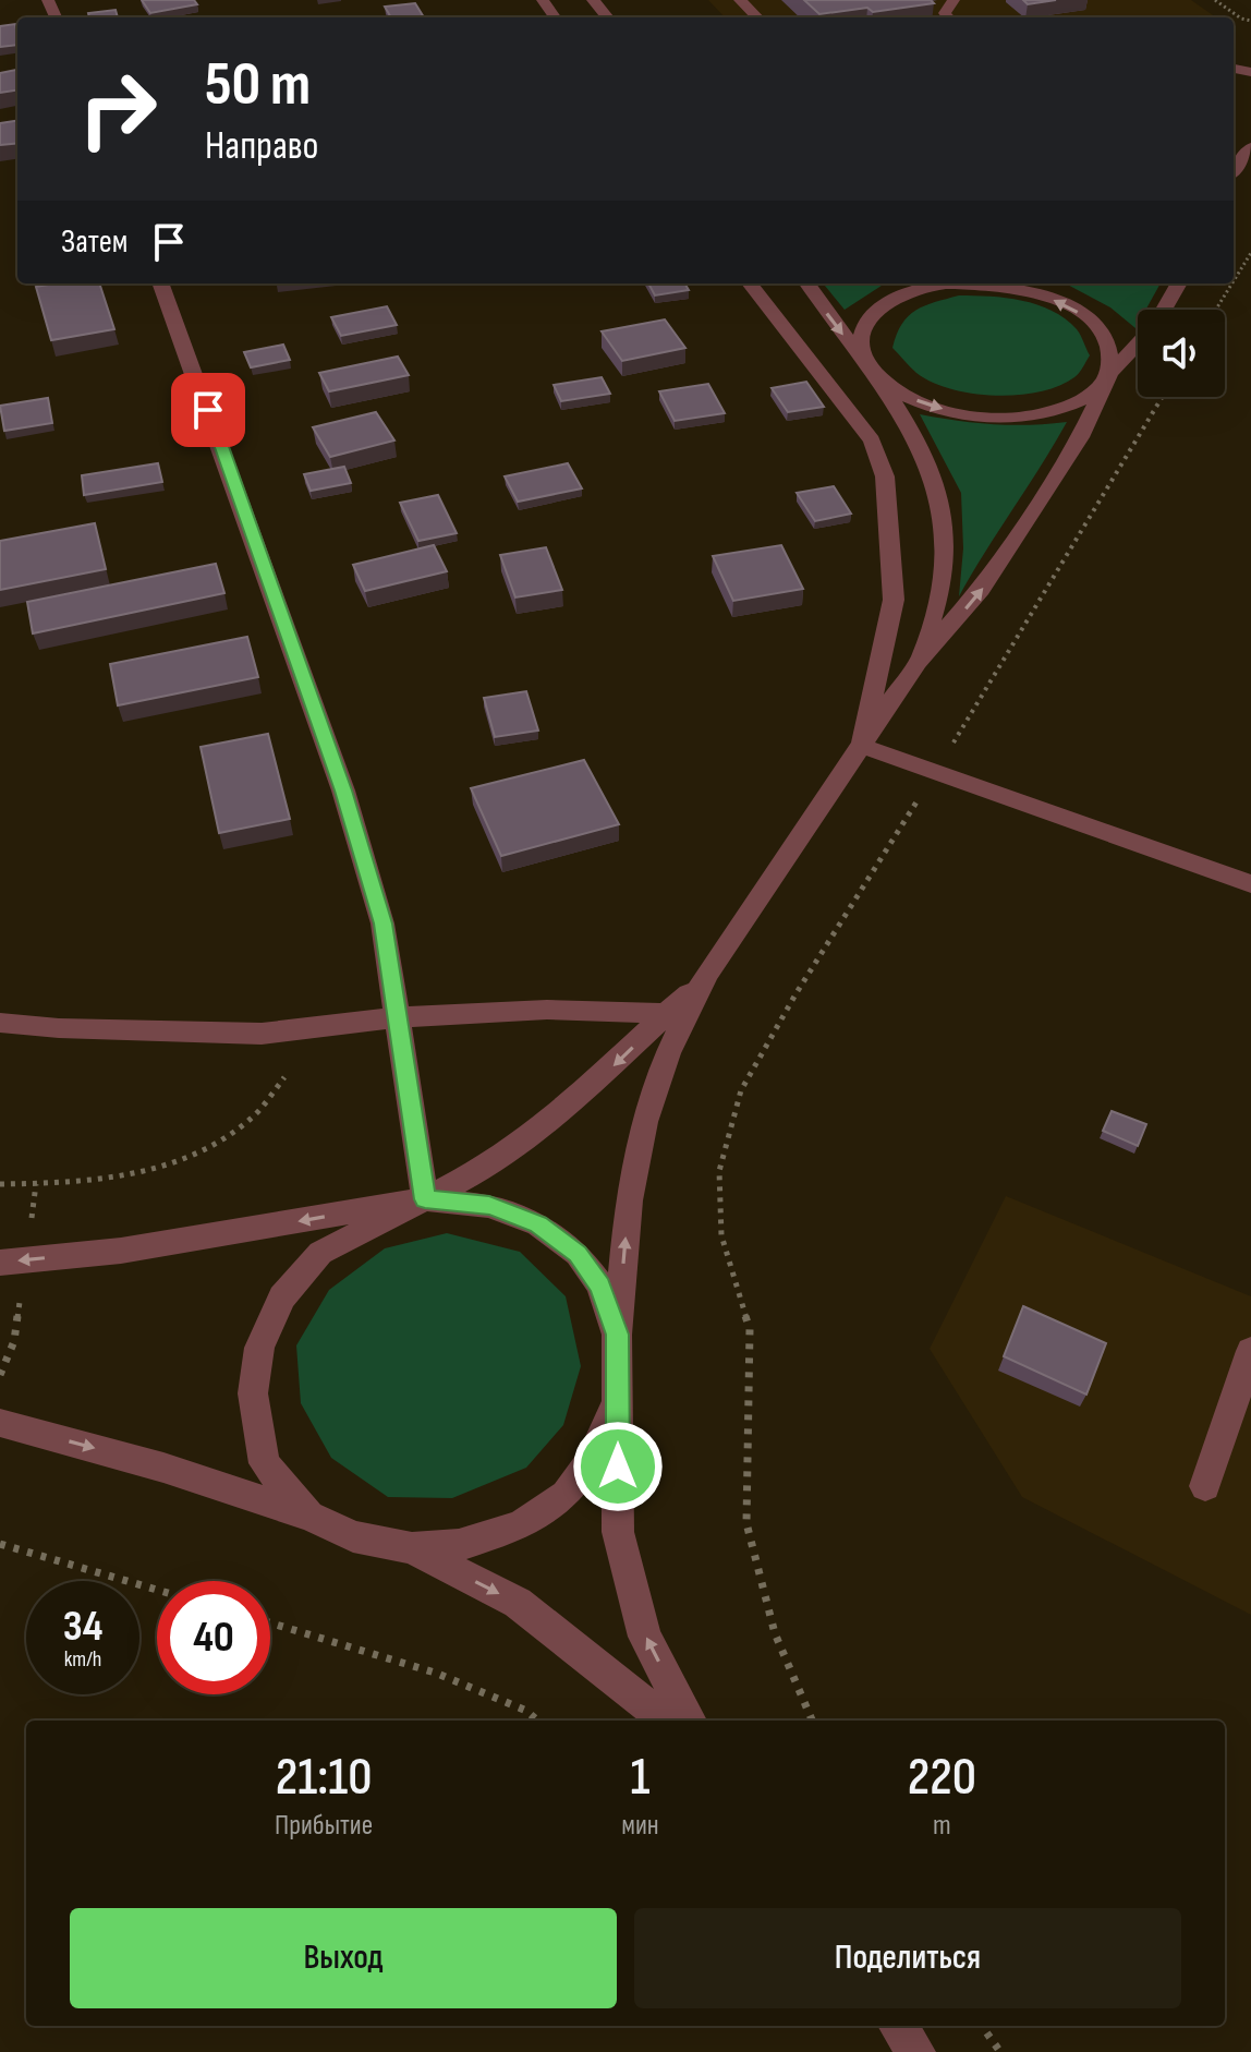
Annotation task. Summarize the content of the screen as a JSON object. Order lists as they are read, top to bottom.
{
  "page": {
    "turn": ["50 m", "Направо"],
    "then": "Затем",
    "speed": "34 km/h",
    "limit": "40",
    "eta": [
      "21:10",
      "Прибытие",
      "1",
      "мин",
      "220",
      "m"
    ],
    "buttons": ["Выход", "Поделиться"]
  }
}
